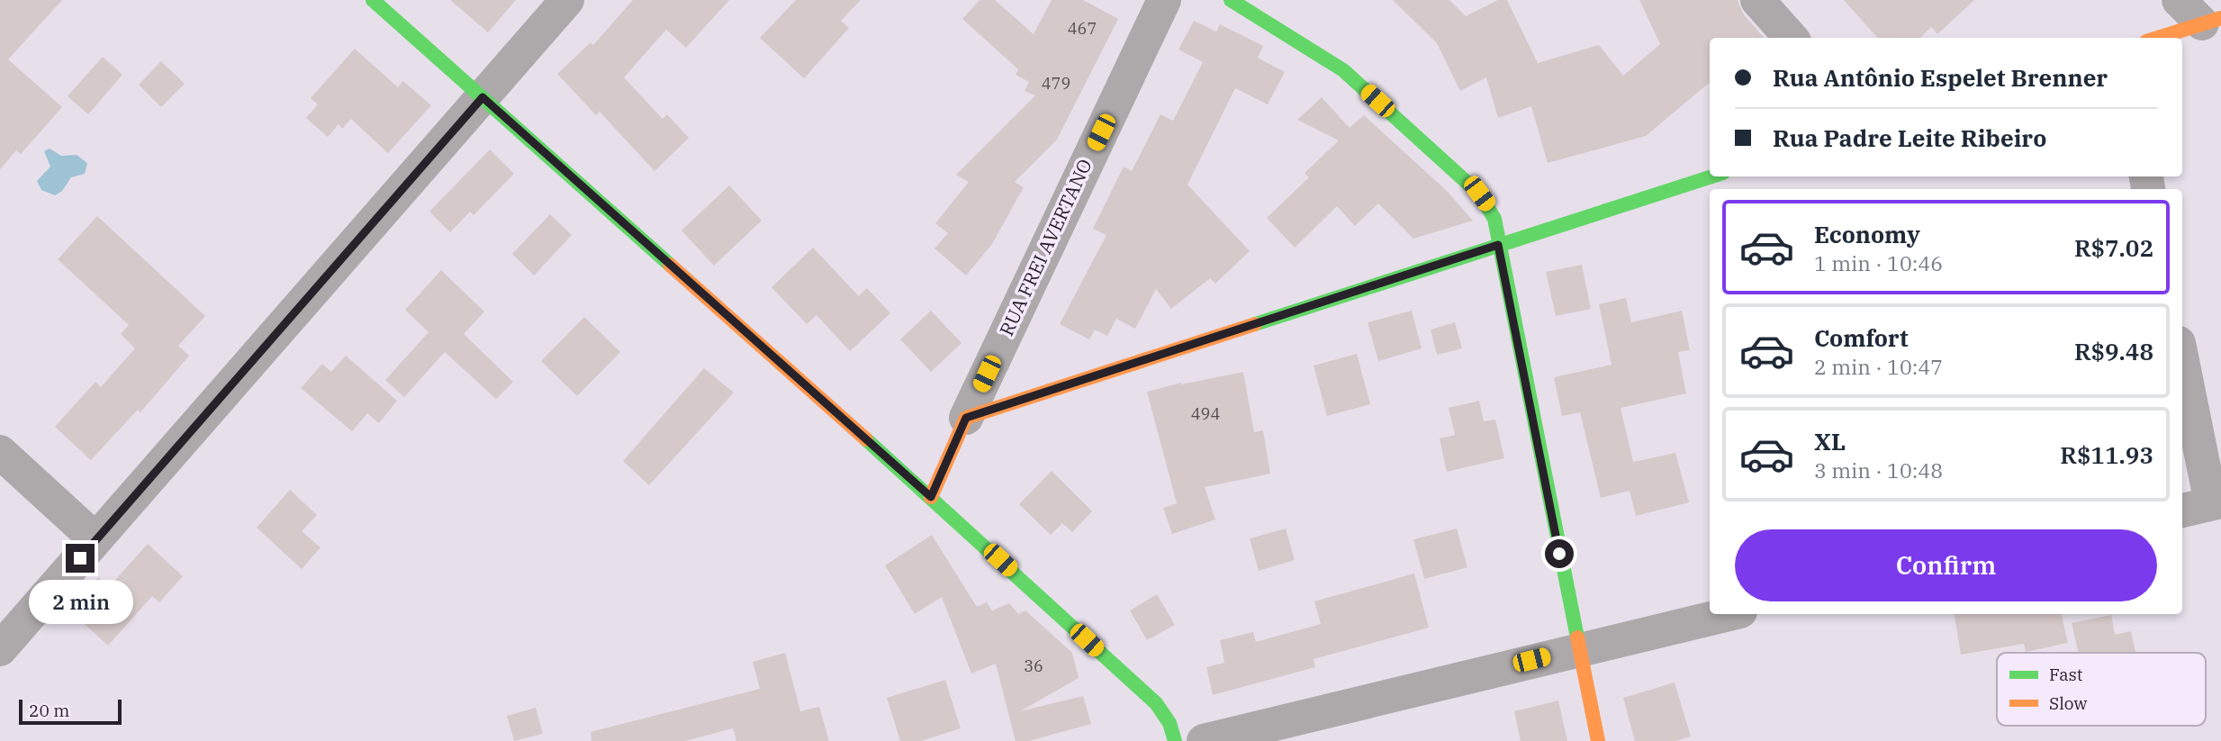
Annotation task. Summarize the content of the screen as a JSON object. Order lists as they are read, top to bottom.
{
  "streets": {
    "street": ["RUA FREI AVERTANO"]
  },
  "house_numbers": [
    "467",
    "479",
    "494",
    "36"
  ],
  "legend": ["Fast", "Slow"],
  "scale_bar": "20 m",
  "page": {
    "banner": ["Rua Antônio Espelet Brenner", "Rua Padre Leite Ribeiro"],
    "list": [
      {
        "name": "Economy",
        "note": "1 min · 10:46",
        "value": "R$7.02"
      },
      {
        "name": "Comfort",
        "note": "2 min · 10:47",
        "value": "R$9.48"
      },
      {
        "name": "XL",
        "note": "3 min · 10:48",
        "value": "R$11.93"
      }
    ],
    "buttons": "Confirm",
    "bubble": "2 min",
    "scale": "20 m"
  }
}
